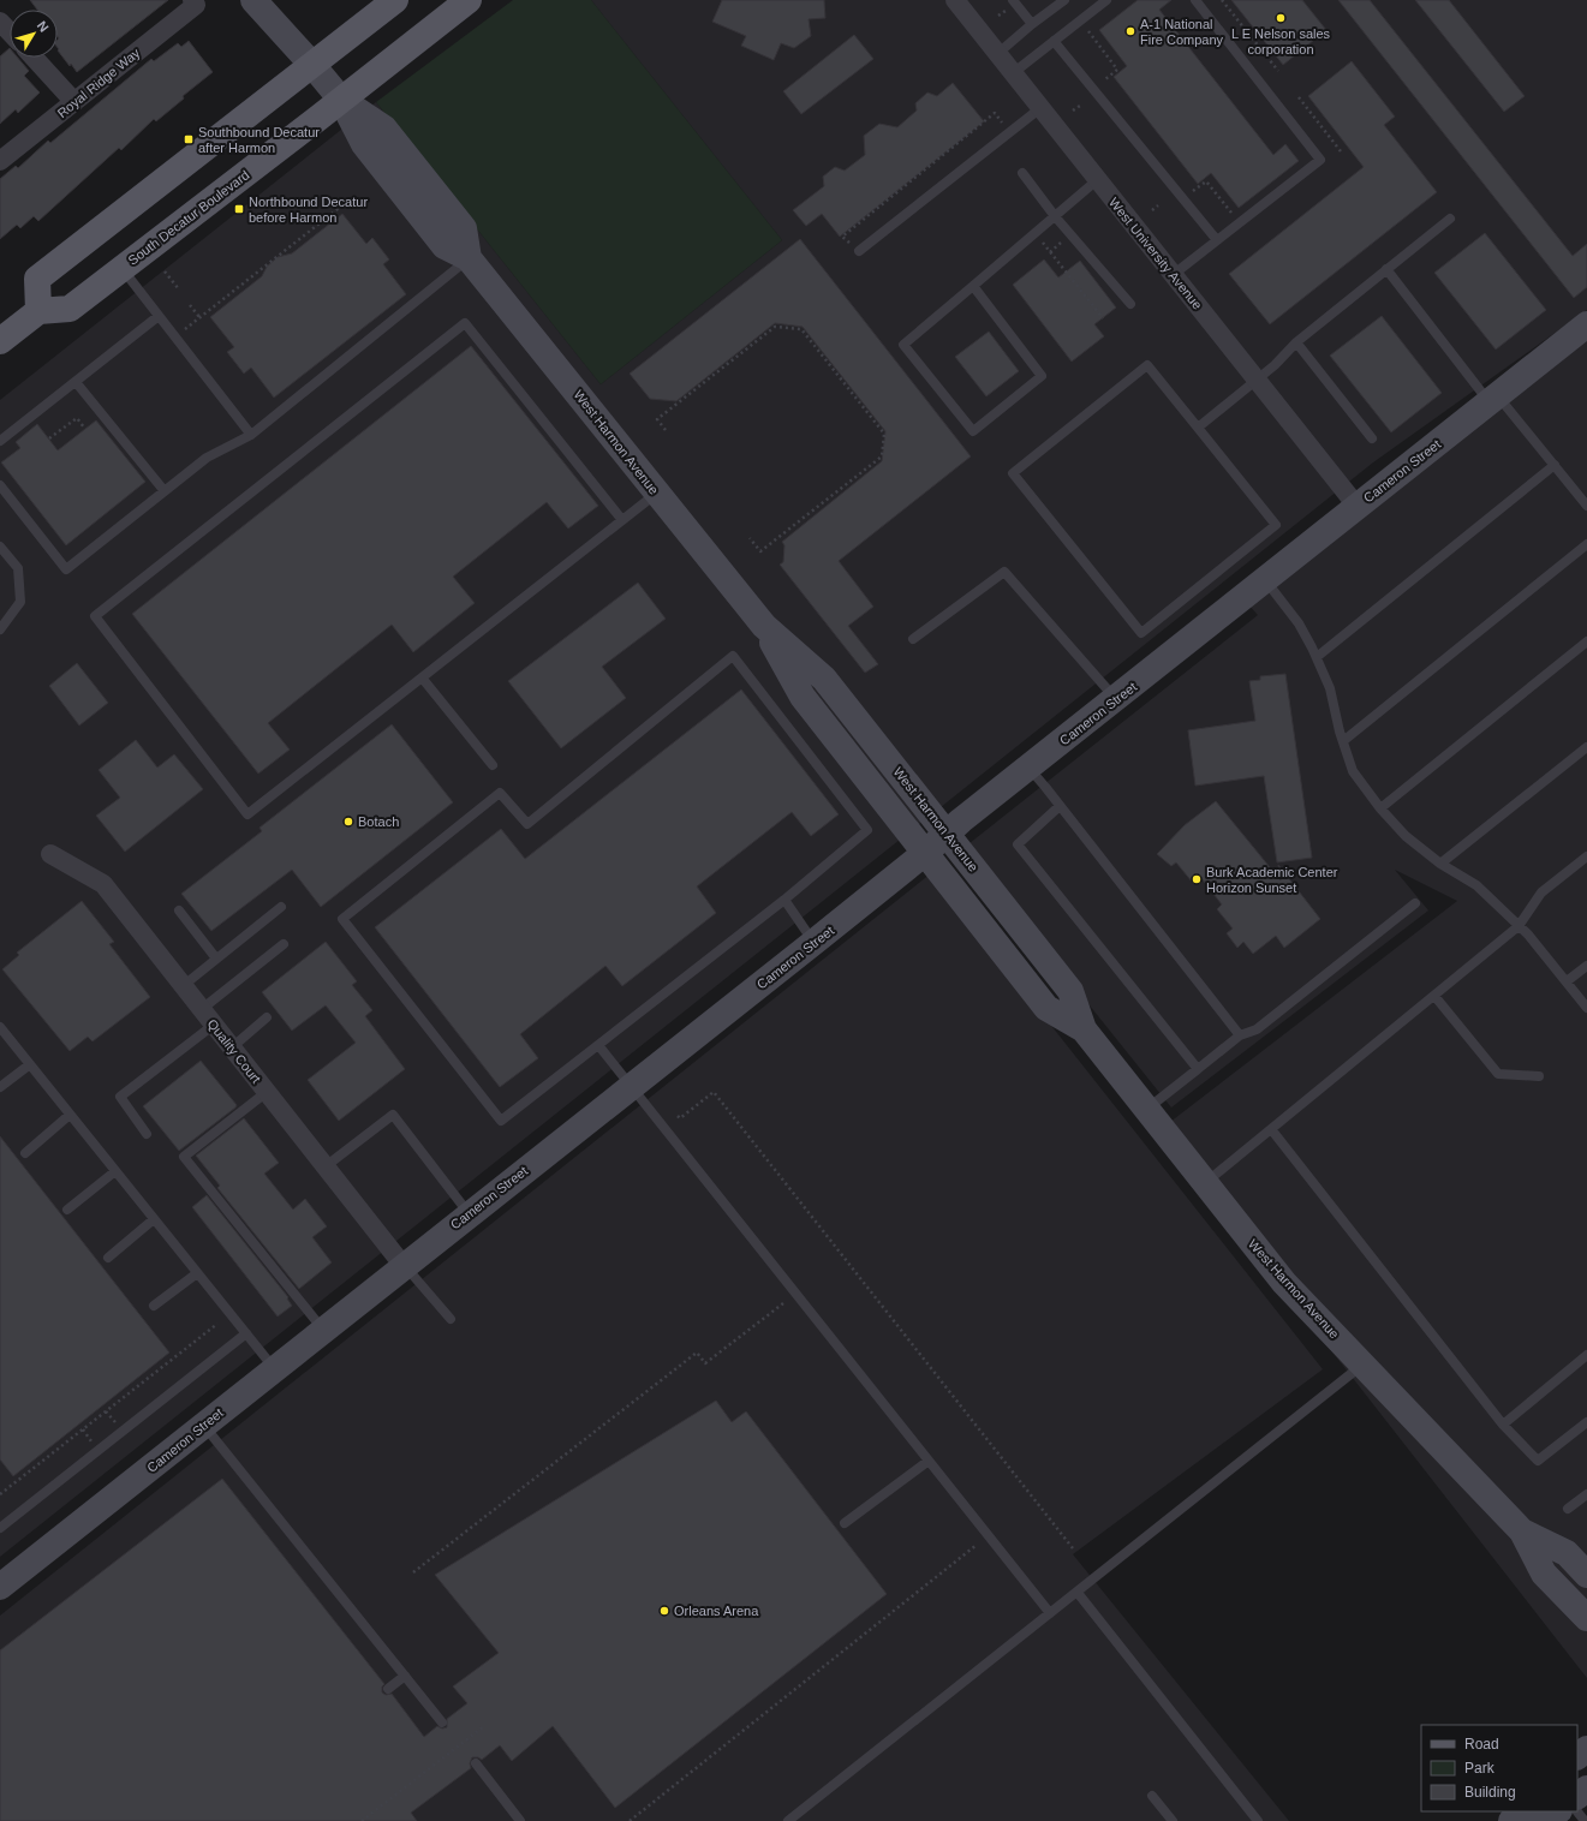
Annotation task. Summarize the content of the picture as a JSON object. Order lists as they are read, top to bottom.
{
  "streets": {
    "main road": ["South Decatur Boulevard", "West Harmon Avenue", "Cameron Street"],
    "street": ["Royal Ridge Way", "West University Avenue", "Quality Court"]
  },
  "crossings": [
    ["South Decatur Boulevard", "West Harmon Avenue"],
    ["West University Avenue", "Cameron Street"],
    ["West Harmon Avenue", "Cameron Street"],
    ["Cameron Street", "Quality Court"]
  ],
  "places": {
    "other": [
      "L E Nelson sales corporation",
      "A-1 National Fire Company",
      "Botach",
      "Burk Academic Center Horizon Sunset",
      "Orleans Arena"
    ],
    "transit": ["Southbound Decatur after Harmon", "Northbound Decatur before Harmon"]
  },
  "legend": ["Road", "Park", "Building"],
  "north": "top right"
}
